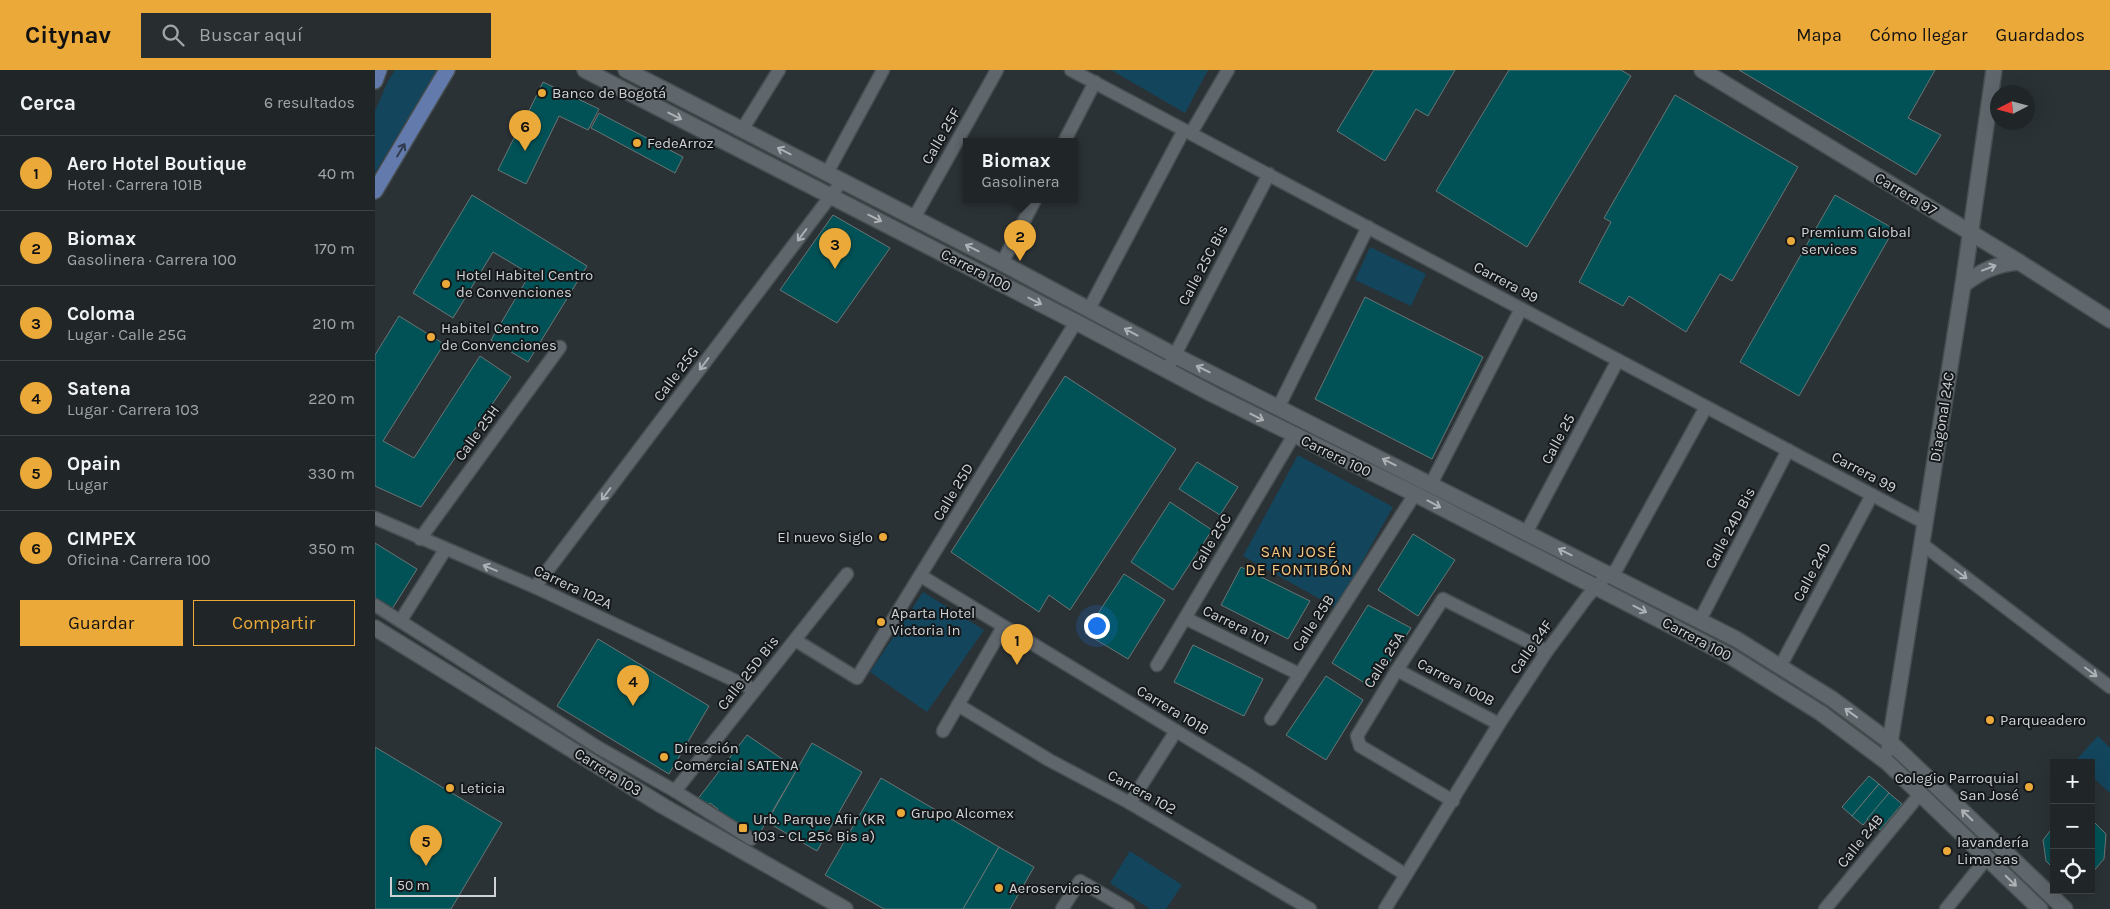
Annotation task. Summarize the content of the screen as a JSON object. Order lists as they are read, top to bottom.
{
  "streets": {
    "main road": [
      "Carrera 97",
      "Carrera 100",
      "Diagonal 24C",
      "Carrera 103"
    ],
    "street": [
      "Calle 25F",
      "Calle 25C Bis",
      "Carrera 99",
      "Calle 25G",
      "Calle 25H",
      "Calle 25",
      "Calle 25D",
      "Calle 24D Bis",
      "Calle 25C",
      "Calle 24D",
      "Carrera 102A",
      "Calle 25B",
      "Carrera 101",
      "Calle 24F",
      "Calle 25A",
      "Calle 25D Bis",
      "Carrera 100B",
      "Carrera 101B",
      "Carrera 102",
      "Calle 24B"
    ]
  },
  "crossings": [
    ["Calle 25F", "Carrera 100"],
    ["Carrera 97", "Diagonal 24C"],
    ["Calle 25C Bis", "Carrera 100"],
    ["Calle 25C Bis", "Carrera 99"],
    ["Carrera 100", "Calle 25G"],
    ["Carrera 100", "Diagonal 24C"],
    ["Carrera 100", "Calle 25"],
    ["Carrera 100", "Calle 25D"],
    ["Carrera 100", "Calle 24D Bis"],
    ["Carrera 100", "Calle 25C"],
    ["Carrera 100", "Calle 24D"],
    ["Carrera 100", "Calle 25B"],
    ["Carrera 100", "Calle 24F"],
    ["Carrera 100", "Calle 24B"],
    ["Carrera 99", "Diagonal 24C"],
    ["Carrera 99", "Calle 25"],
    ["Carrera 99", "Calle 24D Bis"],
    ["Carrera 99", "Calle 24D"],
    ["Carrera 99", "Calle 24F"],
    ["Calle 25G", "Carrera 102A"],
    ["Calle 25H", "Carrera 102A"],
    ["Calle 25D", "Calle 25D Bis"],
    ["Calle 25D", "Carrera 101B"],
    ["Calle 25C", "Carrera 101"],
    ["Carrera 102A", "Calle 25D Bis"],
    ["Calle 25B", "Carrera 101"],
    ["Calle 24F", "Calle 25A"],
    ["Calle 24F", "Carrera 100B"],
    ["Calle 24F", "Carrera 101B"],
    ["Calle 25A", "Carrera 100B"],
    ["Calle 25D Bis", "Carrera 103"]
  ],
  "one_way": ["Calle 25G"],
  "districts": ["SAN JOSÉ DE FONTIBÓN"],
  "places": {
    "other": [
      "Banco de Bogotá",
      "FedeArroz",
      "Premium Global services",
      "Hotel Habitel Centro de Convenciones",
      "Habitel Centro de Convenciones",
      "El nuevo Siglo",
      "Aparta Hotel Victoria In",
      "Parqueadero",
      "Dirección Comercial SATENA",
      "Colegio Parroquial San José",
      "Leticia",
      "Grupo Alcomex",
      "lavandería Lima sas",
      "Aeroservicios"
    ],
    "transit": ["Urb. Parque Afir (KR 103 - CL 25c Bis a)"]
  },
  "scale_bar": "50 m",
  "north": "left",
  "page": {
    "header": "Citynav",
    "search": "Buscar aquí",
    "nav": ["Mapa", "Cómo llegar", "Guardados"],
    "heading": ["Cerca", "6 resultados"],
    "pins": [
      "6",
      "2",
      "3",
      "1",
      "4",
      "5"
    ],
    "list": [
      {
        "mark": "1",
        "name": "Aero Hotel Boutique",
        "note": "Hotel · Carrera 101B",
        "value": "40 m"
      },
      {
        "mark": "2",
        "name": "Biomax",
        "note": "Gasolinera · Carrera 100",
        "value": "170 m"
      },
      {
        "mark": "3",
        "name": "Coloma",
        "note": "Lugar · Calle 25G",
        "value": "210 m"
      },
      {
        "mark": "4",
        "name": "Satena",
        "note": "Lugar · Carrera 103",
        "value": "220 m"
      },
      {
        "mark": "5",
        "name": "Opain",
        "note": "Lugar",
        "value": "330 m"
      },
      {
        "mark": "6",
        "name": "CIMPEX",
        "note": "Oficina · Carrera 100",
        "value": "350 m"
      }
    ],
    "popup": ["Biomax", "Gasolinera"],
    "buttons": ["Guardar", "Compartir"],
    "map_buttons": ["+", "−"],
    "scale": "50 m"
  }
}
